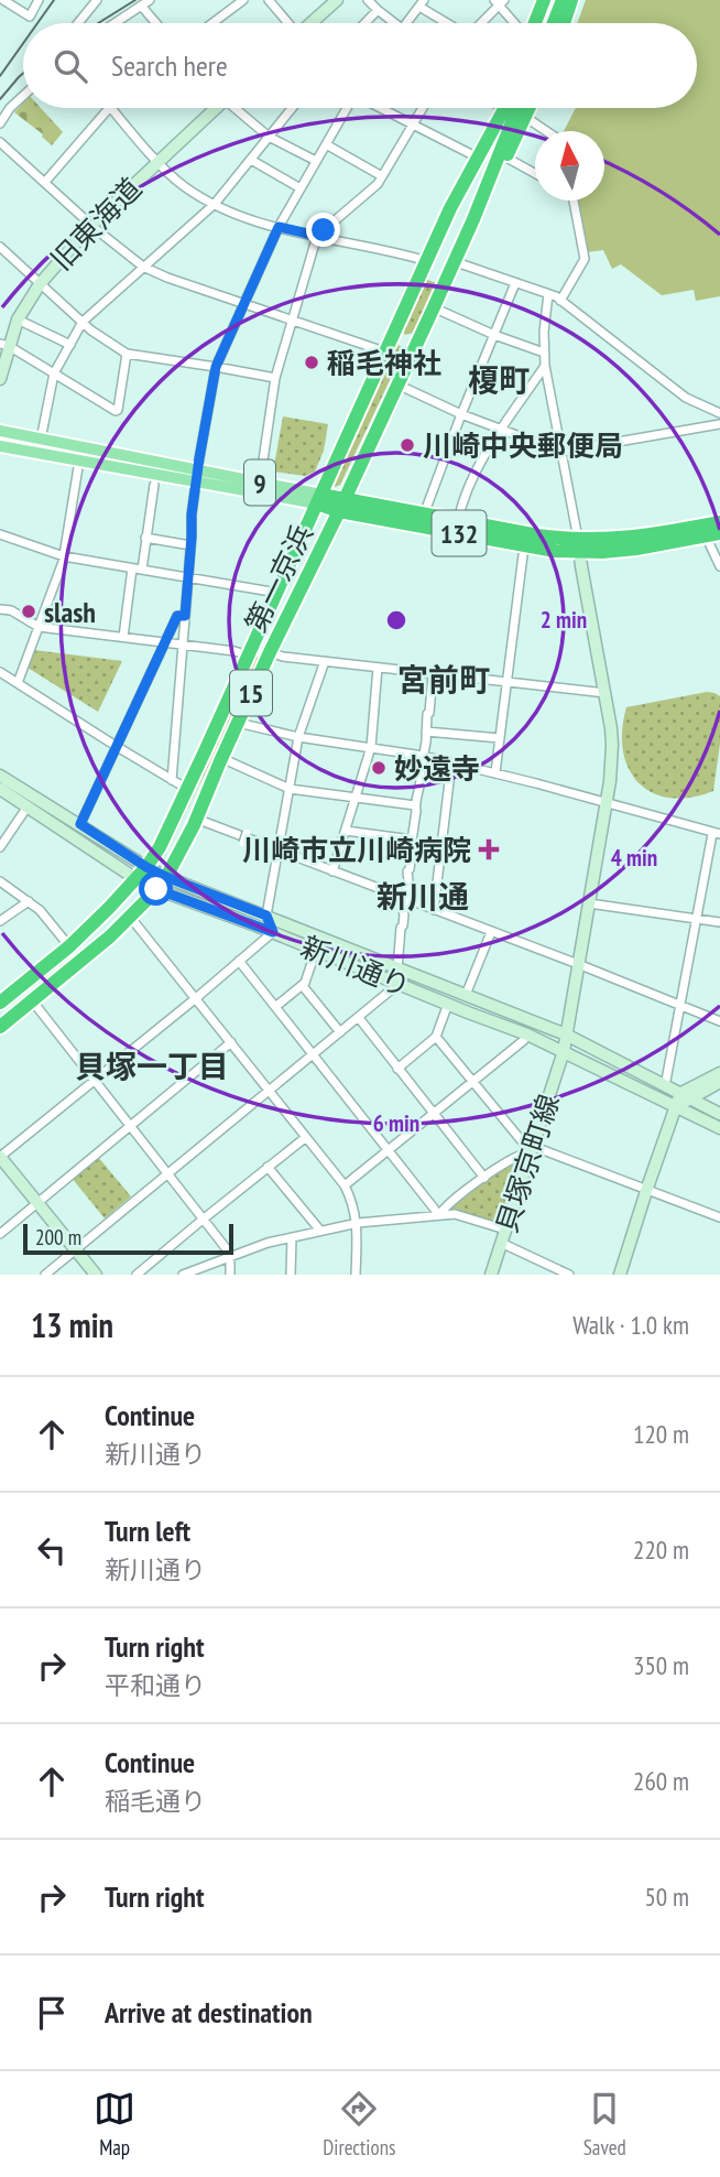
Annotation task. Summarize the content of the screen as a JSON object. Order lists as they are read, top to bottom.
{
  "streets": {
    "highway": ["132", "第一京浜", "15"],
    "main road": [
      "旧東海道",
      "9",
      "新川通り",
      "貝塚京町線"
    ]
  },
  "crossings": [
    ["9", "132"],
    ["9", "第一京浜"],
    ["132", "第一京浜"],
    ["132", "貝塚京町線"],
    ["第一京浜", "15"],
    ["第一京浜", "新川通り"],
    ["新川通り", "貝塚京町線"]
  ],
  "districts": [
    "榎町",
    "宮前町",
    "新川通",
    "貝塚一丁目"
  ],
  "places": {
    "other": [
      "稲毛神社",
      "川崎中央郵便局",
      "slash",
      "妙遠寺"
    ],
    "health": ["川崎市立川崎病院"]
  },
  "scale_bar": "200 m",
  "north": "top",
  "page": {
    "search": "Search here",
    "scale": "200 m",
    "heading": ["13 min", "Walk · 1.0 km"],
    "list": [
      ["Continue", "新川通り", "120 m"],
      ["Turn left", "新川通り", "220 m"],
      ["Turn right", "平和通り", "350 m"],
      ["Continue", "稲毛通り", "260 m"],
      ["Turn right", "50 m"],
      "Arrive at destination"
    ],
    "nav": ["Map", "Directions", "Saved"]
  },
  "rings": ["2 min", "4 min", "6 min"]
}
